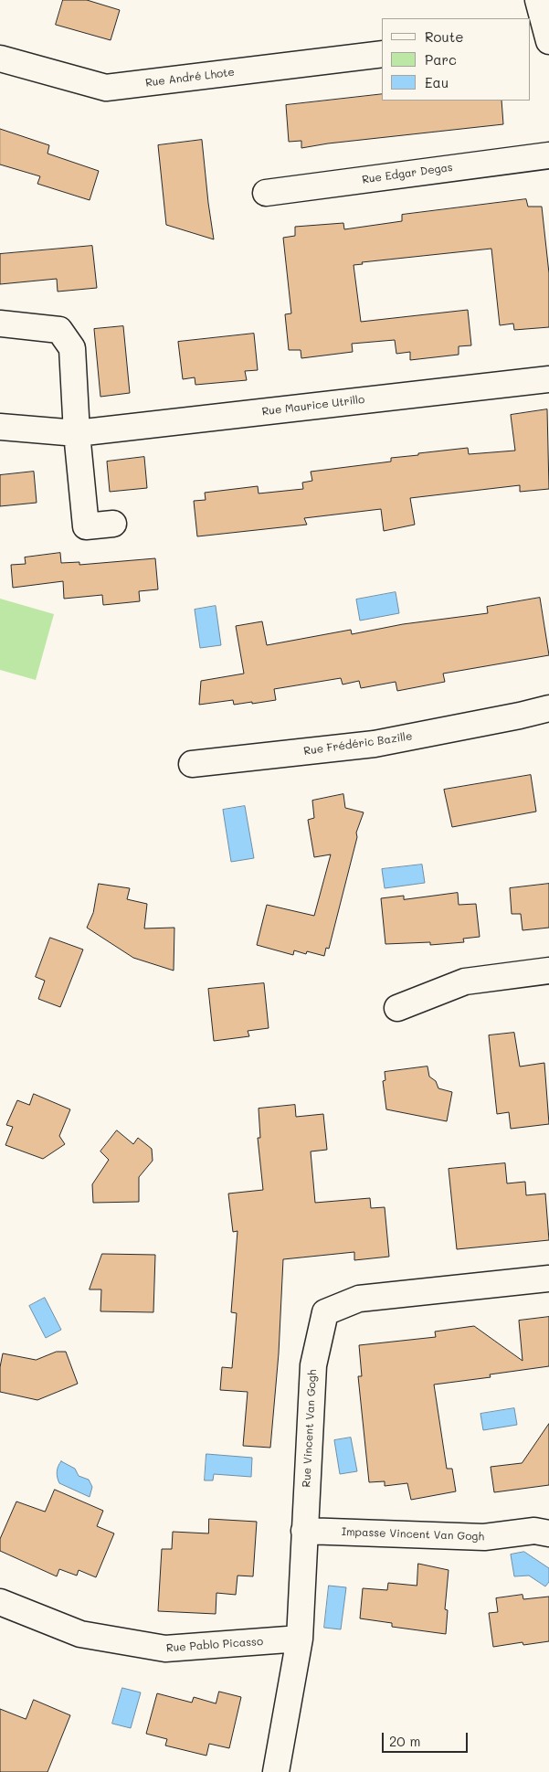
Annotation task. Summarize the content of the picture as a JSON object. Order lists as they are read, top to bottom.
{
  "streets": {
    "street": [
      "Rue André Lhote",
      "Rue Edgar Degas",
      "Rue Maurice Utrillo",
      "Rue Frédéric Bazille",
      "Rue Vincent Van Gogh",
      "Impasse Vincent Van Gogh",
      "Rue Pablo Picasso"
    ]
  },
  "crossings": [
    ["Rue Vincent Van Gogh", "Impasse Vincent Van Gogh"],
    ["Rue Vincent Van Gogh", "Rue Pablo Picasso"]
  ],
  "legend": ["Route", "Parc", "Eau"],
  "scale_bar": "20 m"
}
